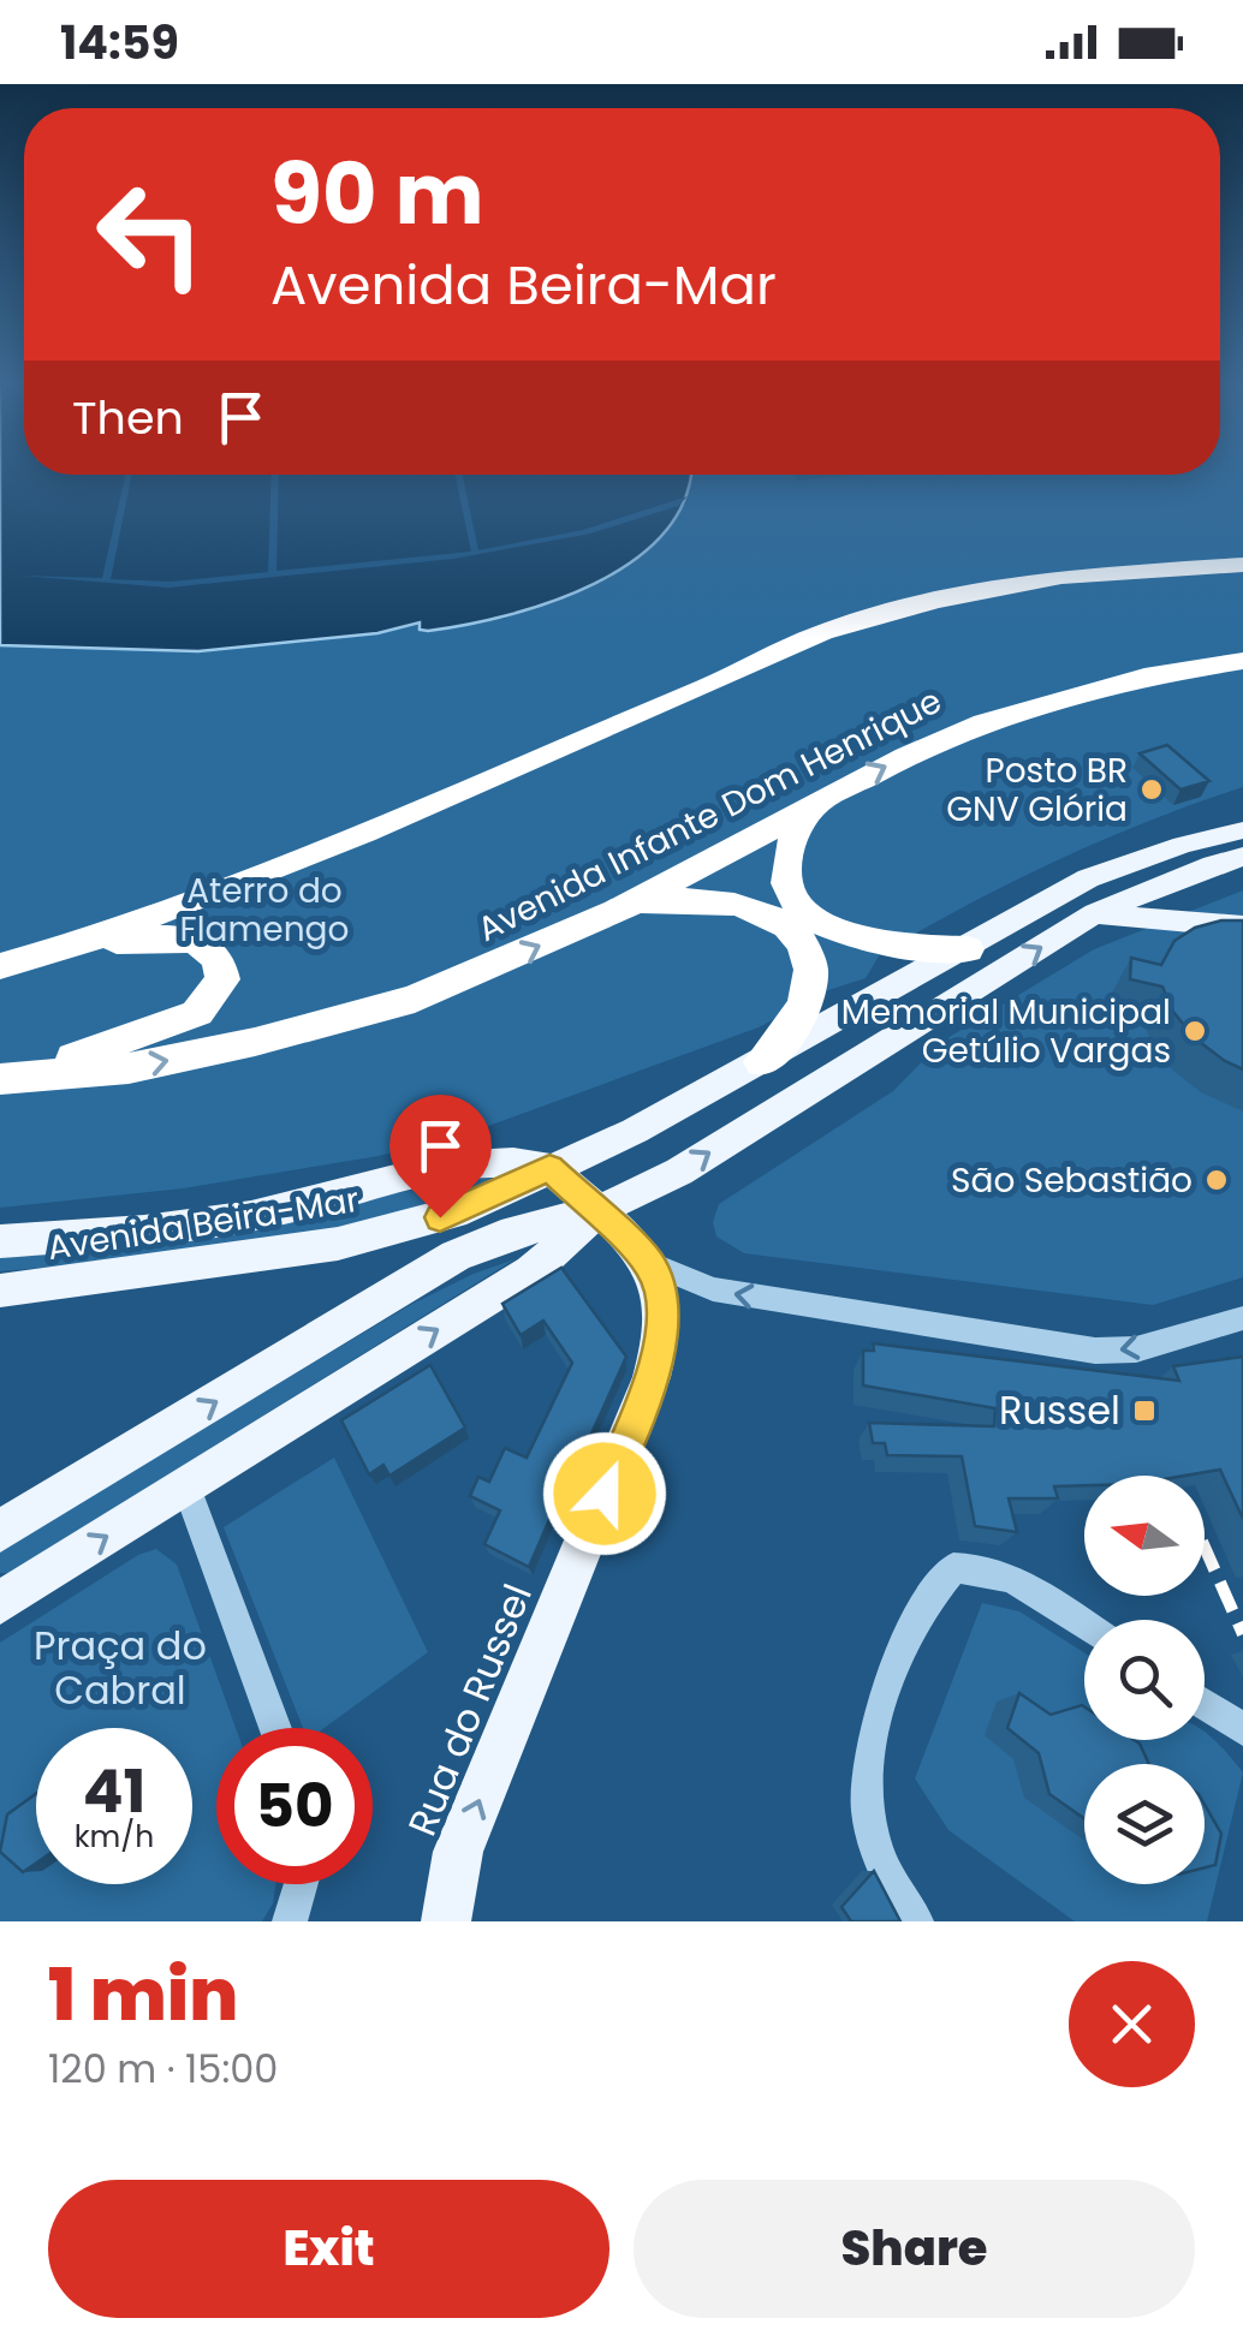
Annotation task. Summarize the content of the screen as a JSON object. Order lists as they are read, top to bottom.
{
  "streets": {
    "highway": ["Avenida Infante Dom Henrique"],
    "main road": ["Avenida Beira-Mar", "Rua do Russel"]
  },
  "one_way": ["Rua do Russel"],
  "parks": ["Aterro do Flamengo", "Praça do Cabral"],
  "places": {
    "other": ["Posto BR GNV Glória", "Memorial Municipal Getúlio Vargas", "São Sebastião"],
    "transit": ["Russel"]
  },
  "north": "left",
  "page": {
    "status": "14:59",
    "turn": ["90 m", "Avenida Beira-Mar"],
    "then": "Then",
    "speed": "41 km/h",
    "limit": "50",
    "heading": ["1 min", "120 m · 15:00"],
    "buttons": ["Exit", "Share"]
  }
}
